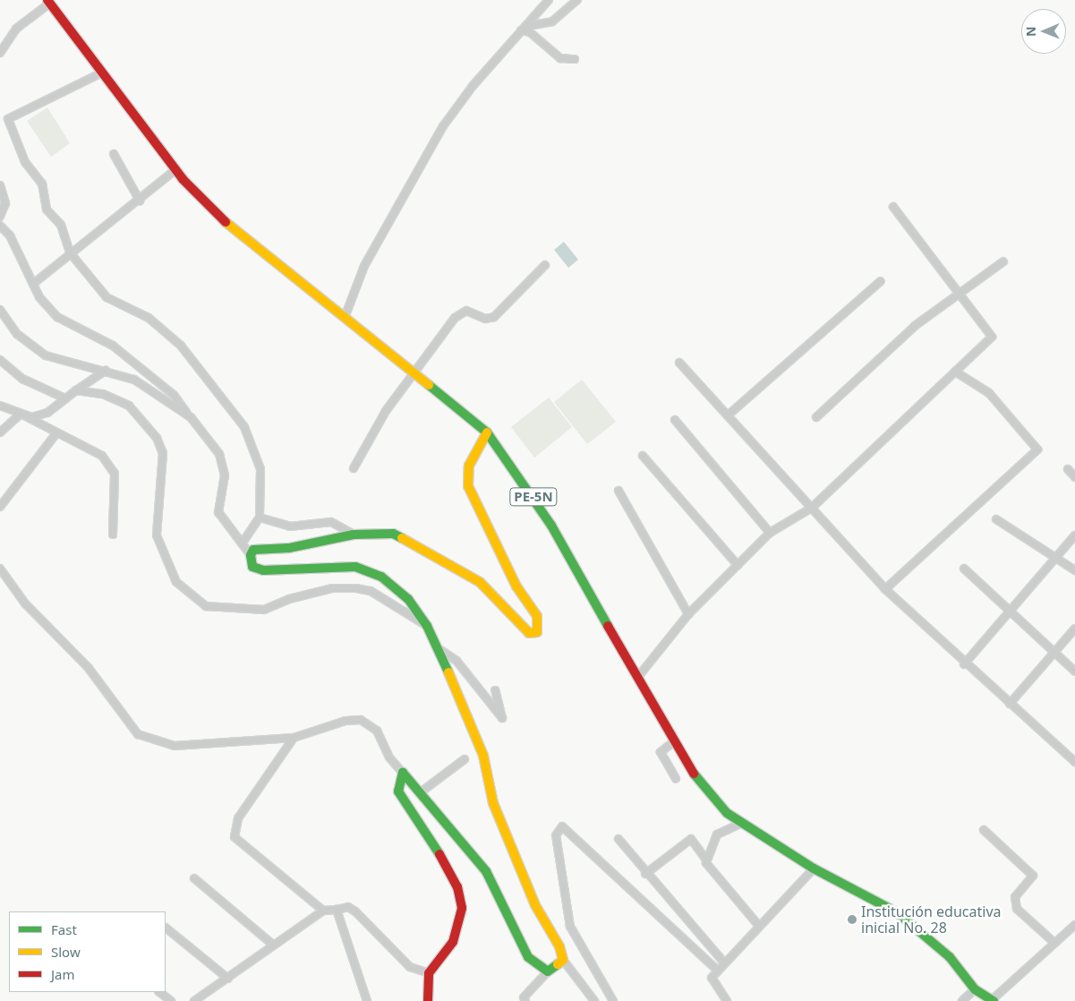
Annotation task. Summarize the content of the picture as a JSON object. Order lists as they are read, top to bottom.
{
  "streets": {
    "main road": ["PE-5N"]
  },
  "places": ["Institución educativa inicial No. 28"],
  "legend": ["Fast", "Slow", "Jam"],
  "north": "left"
}
